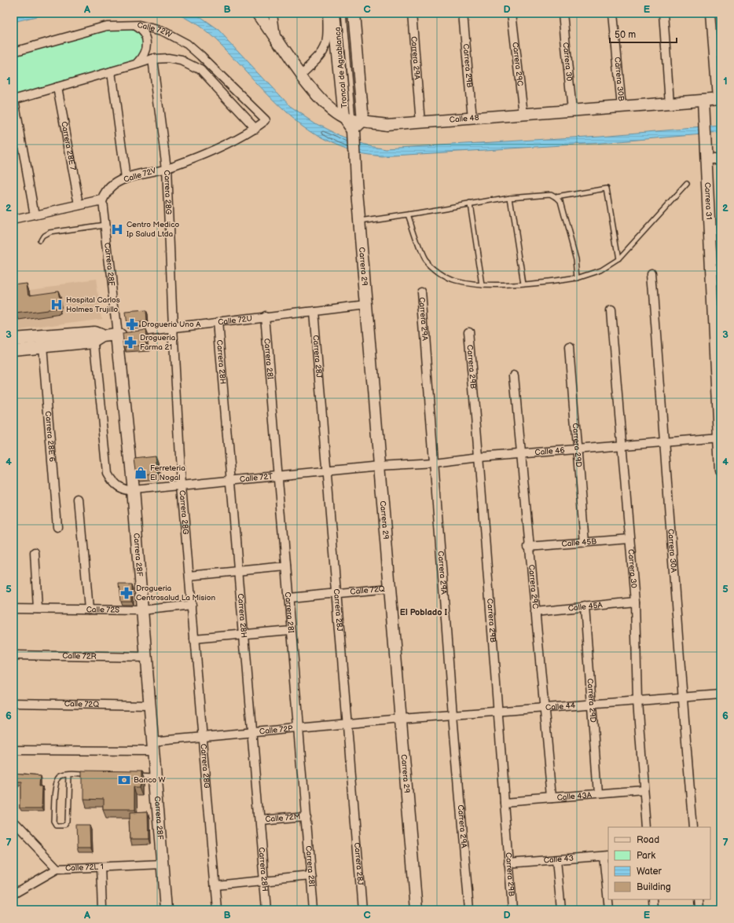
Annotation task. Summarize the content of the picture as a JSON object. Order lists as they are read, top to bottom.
{
  "streets": {
    "street": [
      "Calle 72W",
      "Carrera 29A",
      "Carrera 30",
      "Carrera 29C",
      "Carrera 29B",
      "Carrera 30B",
      "Calle 48",
      "Carrera 28E 7",
      "Calle 72V",
      "Carrera 28G",
      "Carrera 31",
      "Carrera 28F",
      "Carrera 29",
      "Calle 72U",
      "Carrera 28J",
      "Carrera 28I",
      "Carrera 28H",
      "Carrera 28E 6",
      "Carrera 29D",
      "Calle 46",
      "Calle 72T",
      "Calle 45B",
      "Carrera 30A",
      "Calle 72Q",
      "Calle 45A",
      "Calle 72S",
      "Calle 72R",
      "Calle 44",
      "Calle 72P",
      "Calle 43A",
      "Calle 72M",
      "Calle 43",
      "Calle 72L 1"
    ],
    "lane": ["Troncal de Aguablanca"]
  },
  "crossings": [
    ["Calle 72W", "Calle 72V"],
    ["Carrera 29A", "Calle 48"],
    ["Carrera 29A", "Calle 46"],
    ["Carrera 29A", "Calle 44"],
    ["Carrera 30", "Calle 48"],
    ["Carrera 30", "Calle 46"],
    ["Carrera 30", "Calle 45B"],
    ["Carrera 30", "Calle 45A"],
    ["Carrera 30", "Calle 44"],
    ["Carrera 30", "Calle 43A"],
    ["Carrera 29C", "Calle 48"],
    ["Carrera 29C", "Calle 46"],
    ["Carrera 29C", "Calle 45B"],
    ["Carrera 29C", "Calle 45A"],
    ["Carrera 29C", "Calle 44"],
    ["Carrera 29C", "Calle 43A"],
    ["Carrera 29B", "Calle 48"],
    ["Carrera 29B", "Calle 46"],
    ["Carrera 29B", "Calle 44"],
    ["Carrera 29B", "Calle 43A"],
    ["Carrera 29B", "Calle 43"],
    ["Troncal de Aguablanca", "Calle 48"],
    ["Troncal de Aguablanca", "Carrera 29"],
    ["Carrera 30B", "Calle 48"],
    ["Calle 48", "Carrera 31"],
    ["Calle 48", "Carrera 29"],
    ["Calle 72V", "Carrera 28G"],
    ["Calle 72V", "Carrera 28F"],
    ["Carrera 28G", "Calle 72U"],
    ["Carrera 28G", "Calle 72T"],
    ["Carrera 28G", "Calle 72S"],
    ["Carrera 28G", "Calle 72P"],
    ["Carrera 31", "Calle 46"],
    ["Carrera 28F", "Calle 72U"],
    ["Carrera 28F", "Calle 72T"],
    ["Carrera 28F", "Calle 72Q"],
    ["Carrera 28F", "Calle 72S"],
    ["Carrera 28F", "Calle 72R"],
    ["Carrera 28F", "Calle 72P"],
    ["Carrera 28F", "Calle 72L 1"],
    ["Carrera 29", "Calle 72U"],
    ["Carrera 29", "Calle 46"],
    ["Carrera 29", "Calle 72T"],
    ["Carrera 29", "Calle 72Q"],
    ["Carrera 29", "Calle 44"],
    ["Carrera 29", "Calle 72P"],
    ["Calle 72U", "Carrera 28J"],
    ["Calle 72U", "Carrera 28I"],
    ["Calle 72U", "Carrera 28H"],
    ["Calle 72U", "Carrera 28E 6"],
    ["Carrera 28J", "Calle 72T"],
    ["Carrera 28J", "Calle 72Q"],
    ["Carrera 28J", "Calle 72P"],
    ["Carrera 28I", "Calle 72T"],
    ["Carrera 28I", "Calle 72Q"],
    ["Carrera 28I", "Calle 72P"],
    ["Carrera 28I", "Calle 72M"],
    ["Carrera 28H", "Calle 72T"],
    ["Carrera 28H", "Calle 72P"],
    ["Carrera 28H", "Calle 72M"],
    ["Carrera 29D", "Calle 46"],
    ["Carrera 29D", "Calle 45B"],
    ["Carrera 29D", "Calle 45A"],
    ["Carrera 29D", "Calle 44"],
    ["Carrera 29D", "Calle 43A"],
    ["Calle 46", "Calle 72T"],
    ["Calle 46", "Carrera 30A"],
    ["Carrera 30A", "Calle 44"],
    ["Calle 44", "Calle 72P"]
  ],
  "districts": ["El Poblado I"],
  "places": {
    "hospital": ["Centro Medico Ip Salud Ltda", "Hospital Carlos Holmes Trujillo"],
    "pharmacy": ["Drogueria Uno A", "Drogueria Farma 21", "Drogueria Centrosalud La Mision"],
    "shop": ["Ferreteria El Nogal"],
    "bank": ["Banco W"]
  },
  "legend": [
    "Road",
    "Park",
    "Water",
    "Building"
  ],
  "scale_bar": "50 m",
  "grid": {
    "columns": [
      "A",
      "B",
      "C",
      "D",
      "E"
    ],
    "rows": [
      "1",
      "2",
      "3",
      "4",
      "5",
      "6",
      "7"
    ]
  }
}
